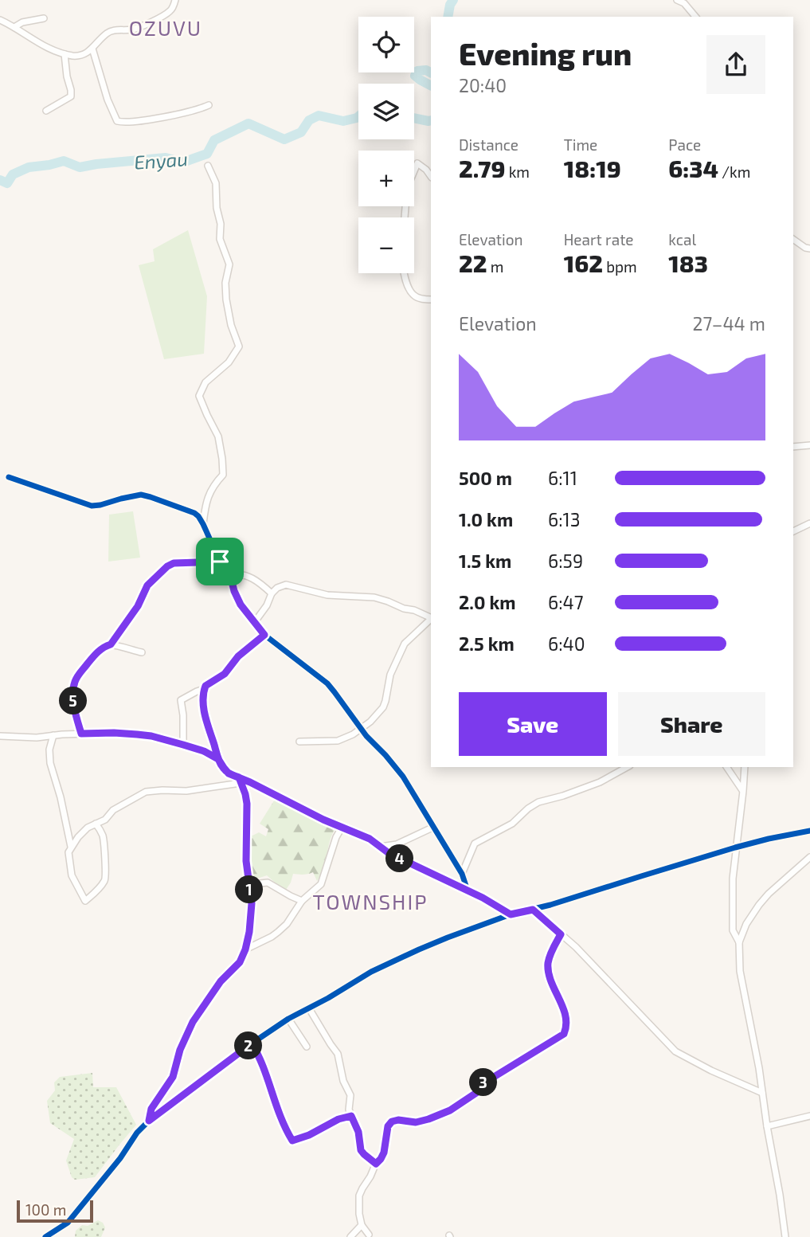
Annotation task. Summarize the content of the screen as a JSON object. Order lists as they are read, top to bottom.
{
  "districts": ["OZUVU", "TOWNSHIP"],
  "water": ["Enyau"],
  "scale_bar": "100 m",
  "page": {
    "map_buttons": ["+", "−"],
    "heading": ["Evening run", "20:40"],
    "stats": [
      ["Distance", "2.79 km"],
      ["Time", "18:19"],
      ["Pace", "6:34 /km"],
      ["Elevation", "22 m"],
      ["Heart rate", "162 bpm"],
      ["kcal", "183"]
    ],
    "chart": ["Elevation", "27–44 m"],
    "list": [
      {
        "name": "500 m",
        "note": "6:11"
      },
      {
        "name": "1.0 km",
        "note": "6:13"
      },
      {
        "name": "1.5 km",
        "note": "6:59"
      },
      {
        "name": "2.0 km",
        "note": "6:47"
      },
      {
        "name": "2.5 km",
        "note": "6:40"
      }
    ],
    "buttons": ["Save", "Share"],
    "pins": [
      "5",
      "4",
      "1",
      "2",
      "3"
    ],
    "scale": "100 m"
  }
}
